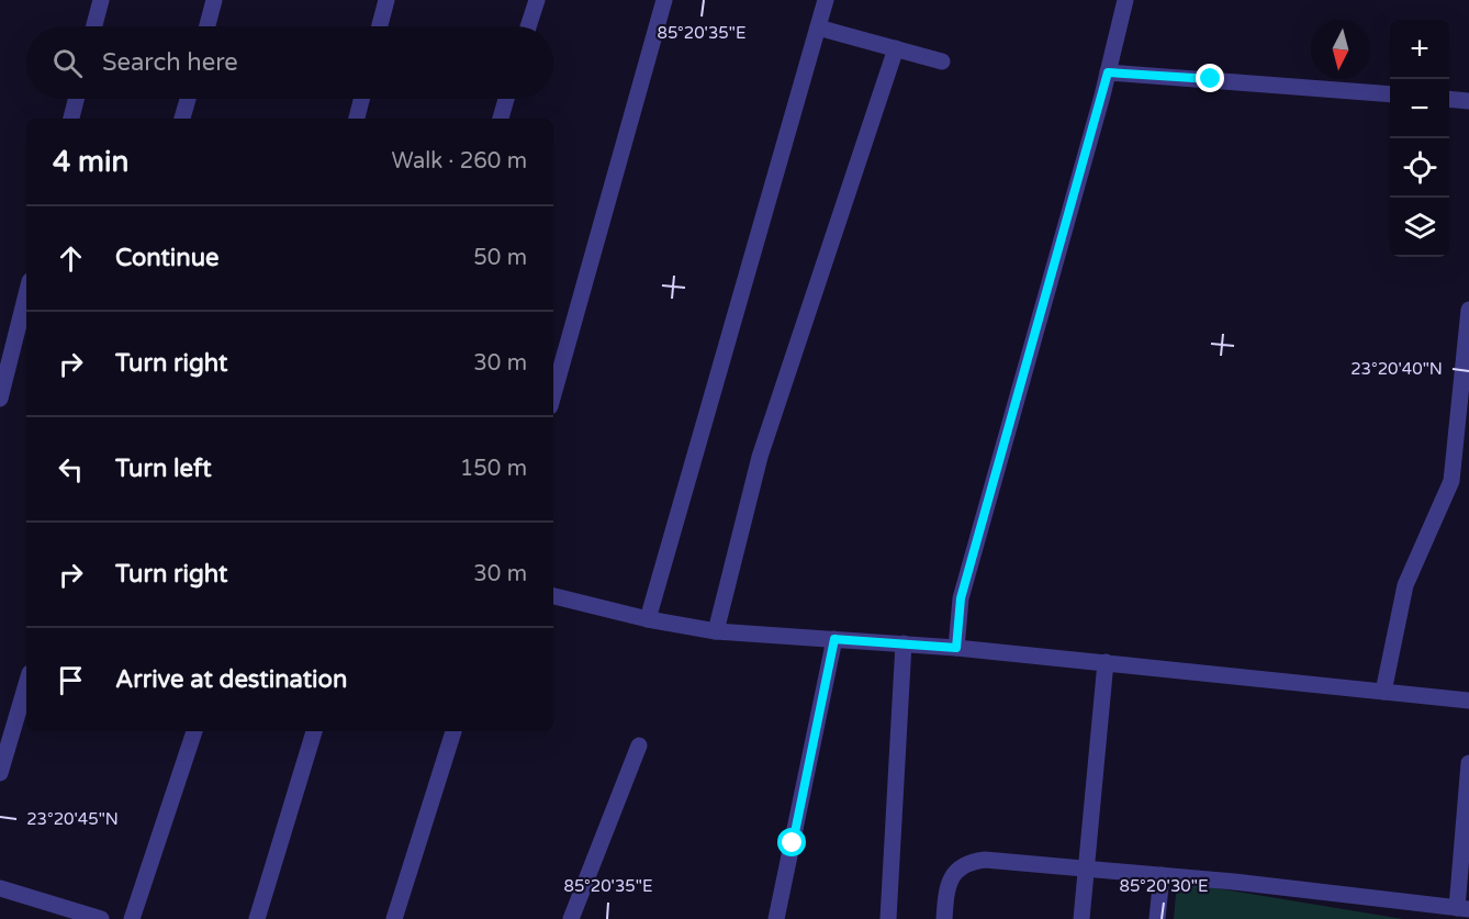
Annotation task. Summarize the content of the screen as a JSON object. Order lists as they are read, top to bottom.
{
  "north": "bottom",
  "page": {
    "map_buttons": ["+", "−"],
    "search": "Search here",
    "heading": ["4 min", "Walk · 260 m"],
    "list": [
      ["Continue", "50 m"],
      ["Turn right", "30 m"],
      ["Turn left", "150 m"],
      ["Turn right", "30 m"],
      "Arrive at destination"
    ]
  },
  "coordinates": [
    "85°20'35\"E",
    "23°20'40\"N",
    "23°20'45\"N",
    "85°20'30\"E"
  ]
}
